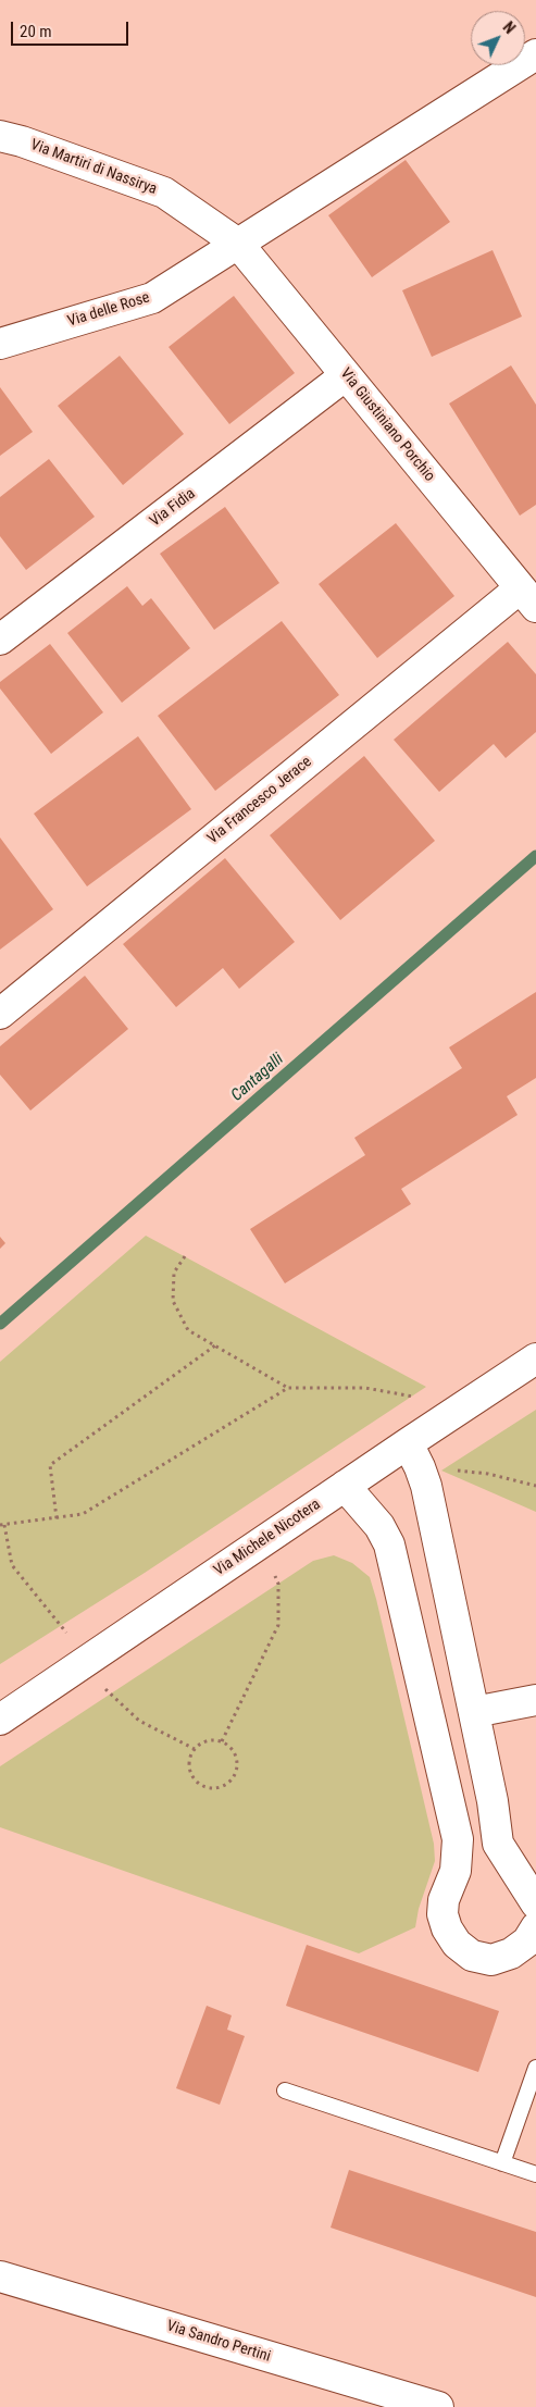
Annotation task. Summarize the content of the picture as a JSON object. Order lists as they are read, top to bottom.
{
  "streets": {
    "street": [
      "Via Martiri di Nassirya",
      "Via delle Rose",
      "Via Giustiniano Porchio",
      "Via Fidia",
      "Via Francesco Jerace",
      "Via Michele Nicotera",
      "Via Sandro Pertini"
    ]
  },
  "crossings": [
    ["Via Martiri di Nassirya", "Via delle Rose"],
    ["Via Martiri di Nassirya", "Via Giustiniano Porchio"],
    ["Via delle Rose", "Via Giustiniano Porchio"],
    ["Via Giustiniano Porchio", "Via Fidia"],
    ["Via Giustiniano Porchio", "Via Francesco Jerace"]
  ],
  "water": ["Cantagalli"],
  "scale_bar": "20 m",
  "north": "top right"
}
